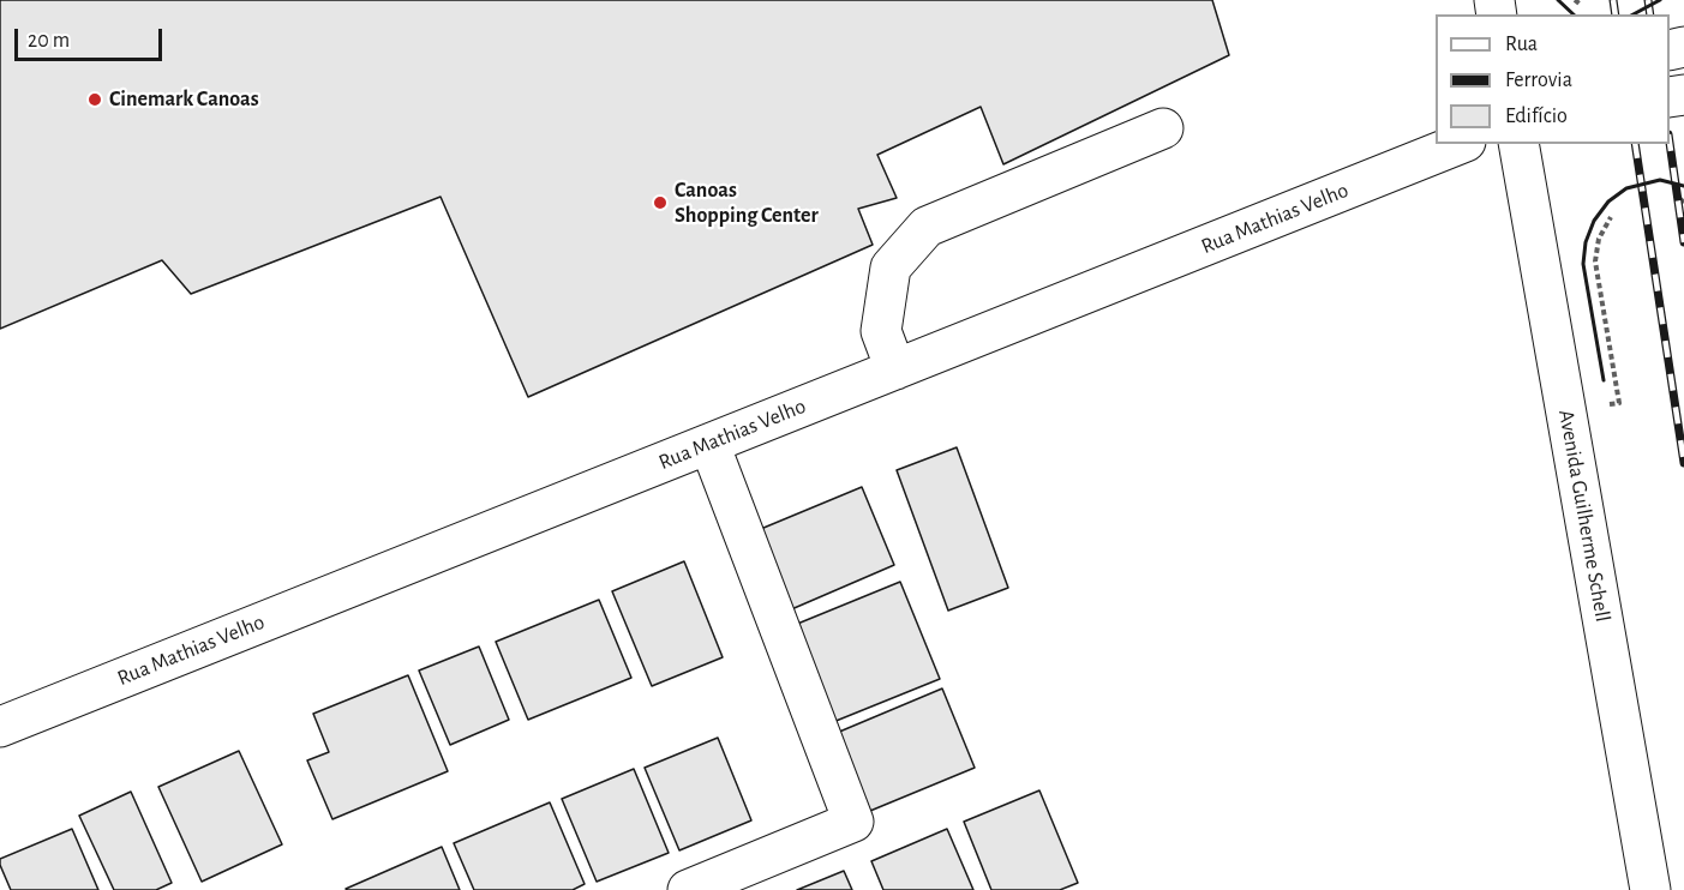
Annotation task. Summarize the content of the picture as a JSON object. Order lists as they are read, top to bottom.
{
  "streets": {
    "street": ["Rua Mathias Velho", "Avenida Guilherme Schell"]
  },
  "places": ["Cinemark Canoas", "Canoas Shopping Center"],
  "legend": ["Rua", "Ferrovia", "Edifício"],
  "scale_bar": "20 m"
}
